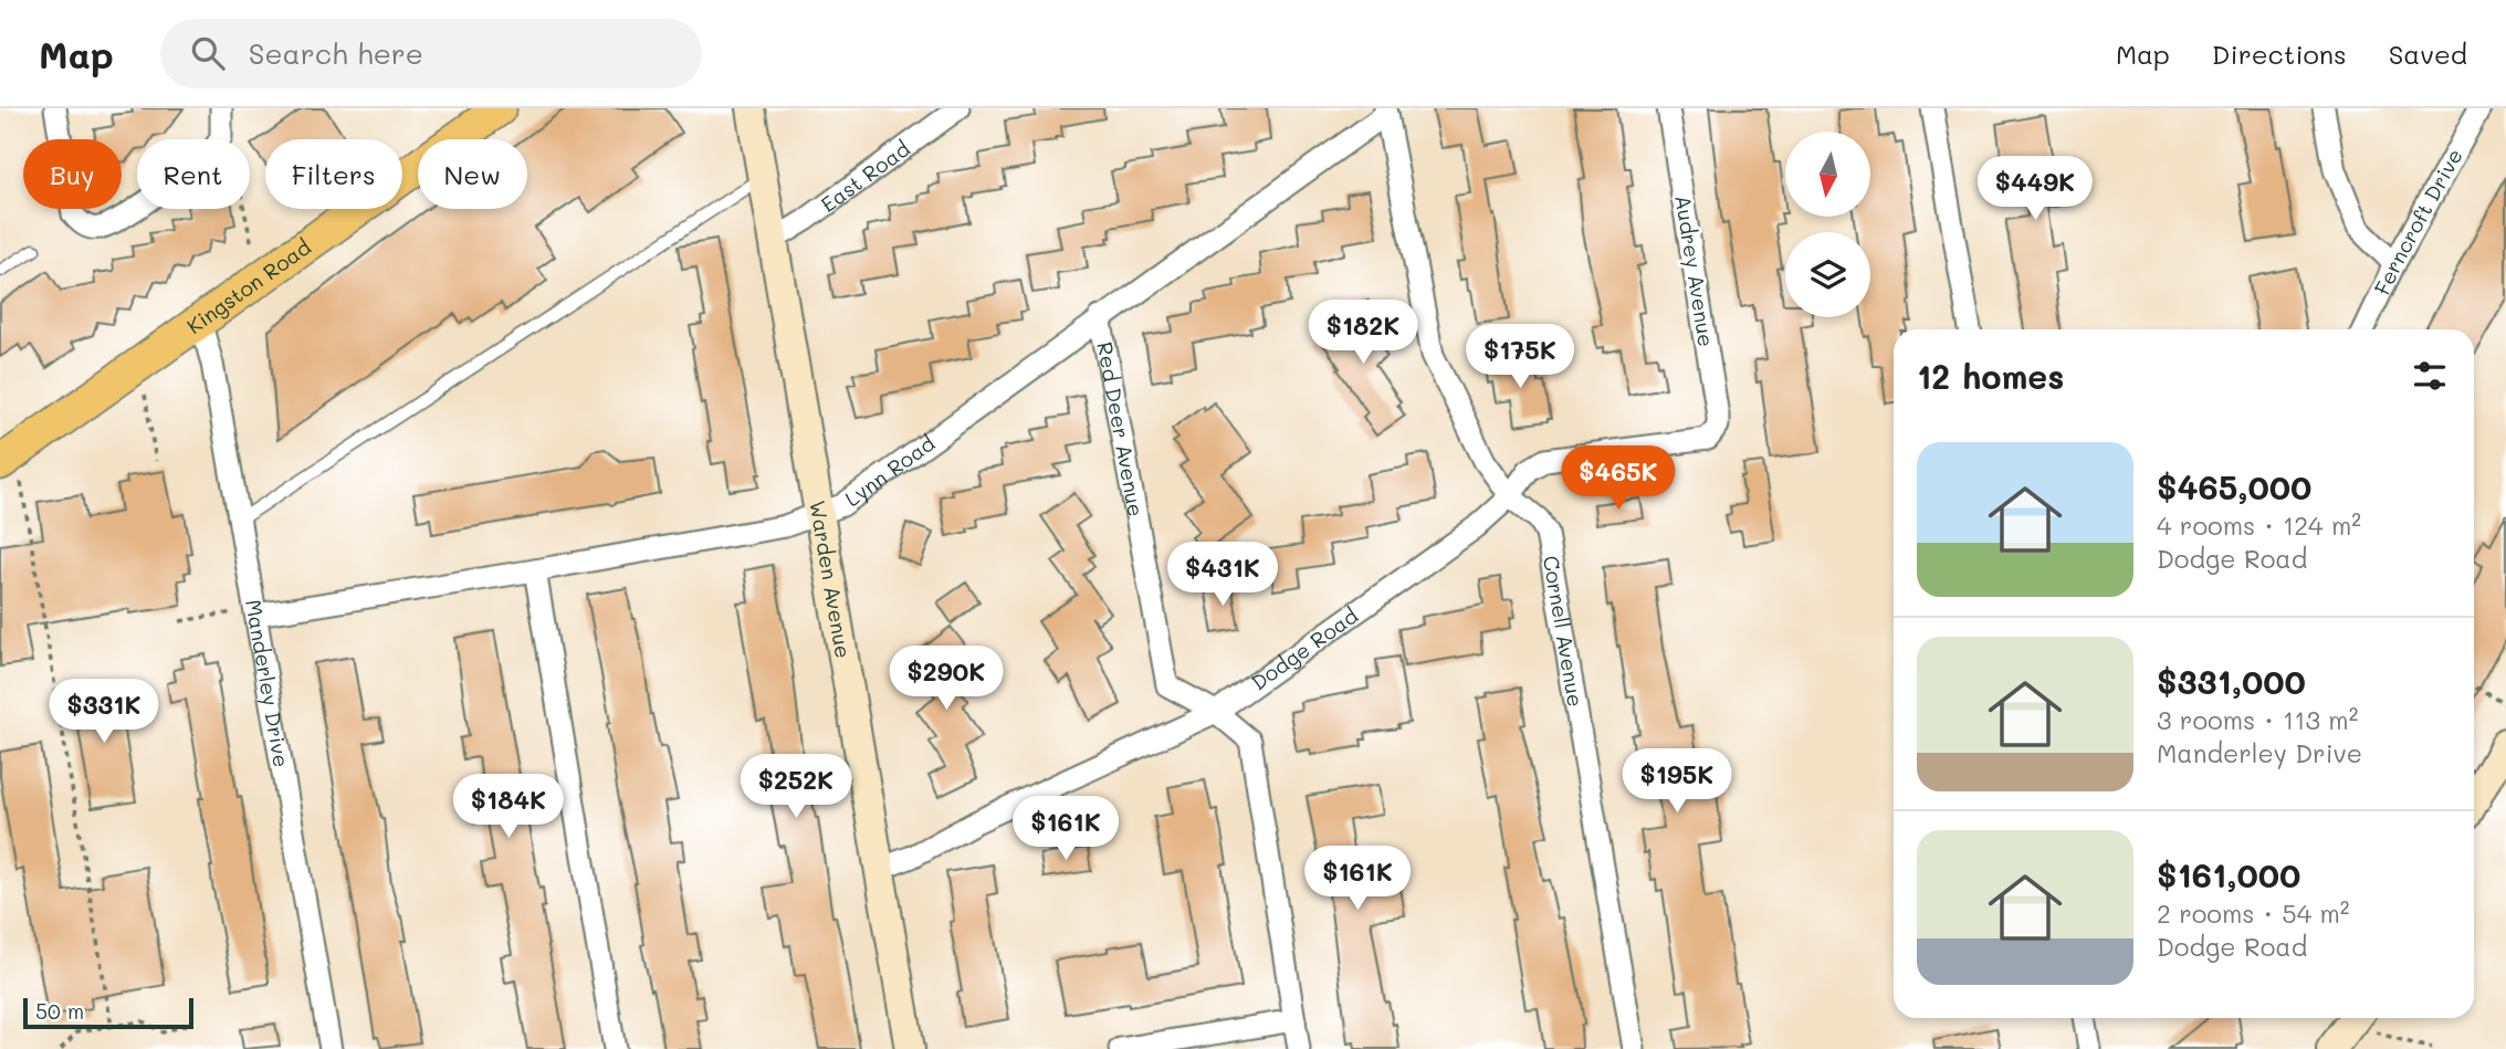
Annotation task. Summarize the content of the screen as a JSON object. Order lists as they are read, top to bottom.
{
  "streets": {
    "main road": ["Kingston Road", "Warden Avenue"],
    "street": [
      "East Road",
      "Ferncroft Drive",
      "Audrey Avenue",
      "Red Deer Avenue",
      "Lynn Road",
      "Cornell Avenue",
      "Dodge Road",
      "Manderley Drive"
    ]
  },
  "crossings": [
    ["East Road", "Warden Avenue"],
    ["Audrey Avenue", "Dodge Road"],
    ["Kingston Road", "Manderley Drive"],
    ["Red Deer Avenue", "Lynn Road"],
    ["Red Deer Avenue", "Dodge Road"],
    ["Lynn Road", "Warden Avenue"],
    ["Lynn Road", "Cornell Avenue"],
    ["Lynn Road", "Manderley Drive"],
    ["Warden Avenue", "Dodge Road"],
    ["Cornell Avenue", "Dodge Road"]
  ],
  "scale_bar": "50 m",
  "north": "bottom",
  "page": {
    "header": "Map",
    "search": "Search here",
    "nav": ["Map", "Directions", "Saved"],
    "chip": [
      "Buy",
      "Rent",
      "Filters",
      "New"
    ],
    "price": [
      "$449K",
      "$182K",
      "$175K",
      "$465K",
      "$431K",
      "$290K",
      "$331K",
      "$195K",
      "$252K",
      "$184K",
      "$161K",
      "$161K"
    ],
    "heading": "12 homes",
    "list": [
      {
        "name": "$465,000",
        "note": "4 rooms · 124 m² · Dodge Road"
      },
      {
        "name": "$331,000",
        "note": "3 rooms · 113 m² · Manderley Drive"
      },
      {
        "name": "$161,000",
        "note": "2 rooms · 54 m² · Dodge Road"
      }
    ],
    "scale": "50 m"
  }
}
